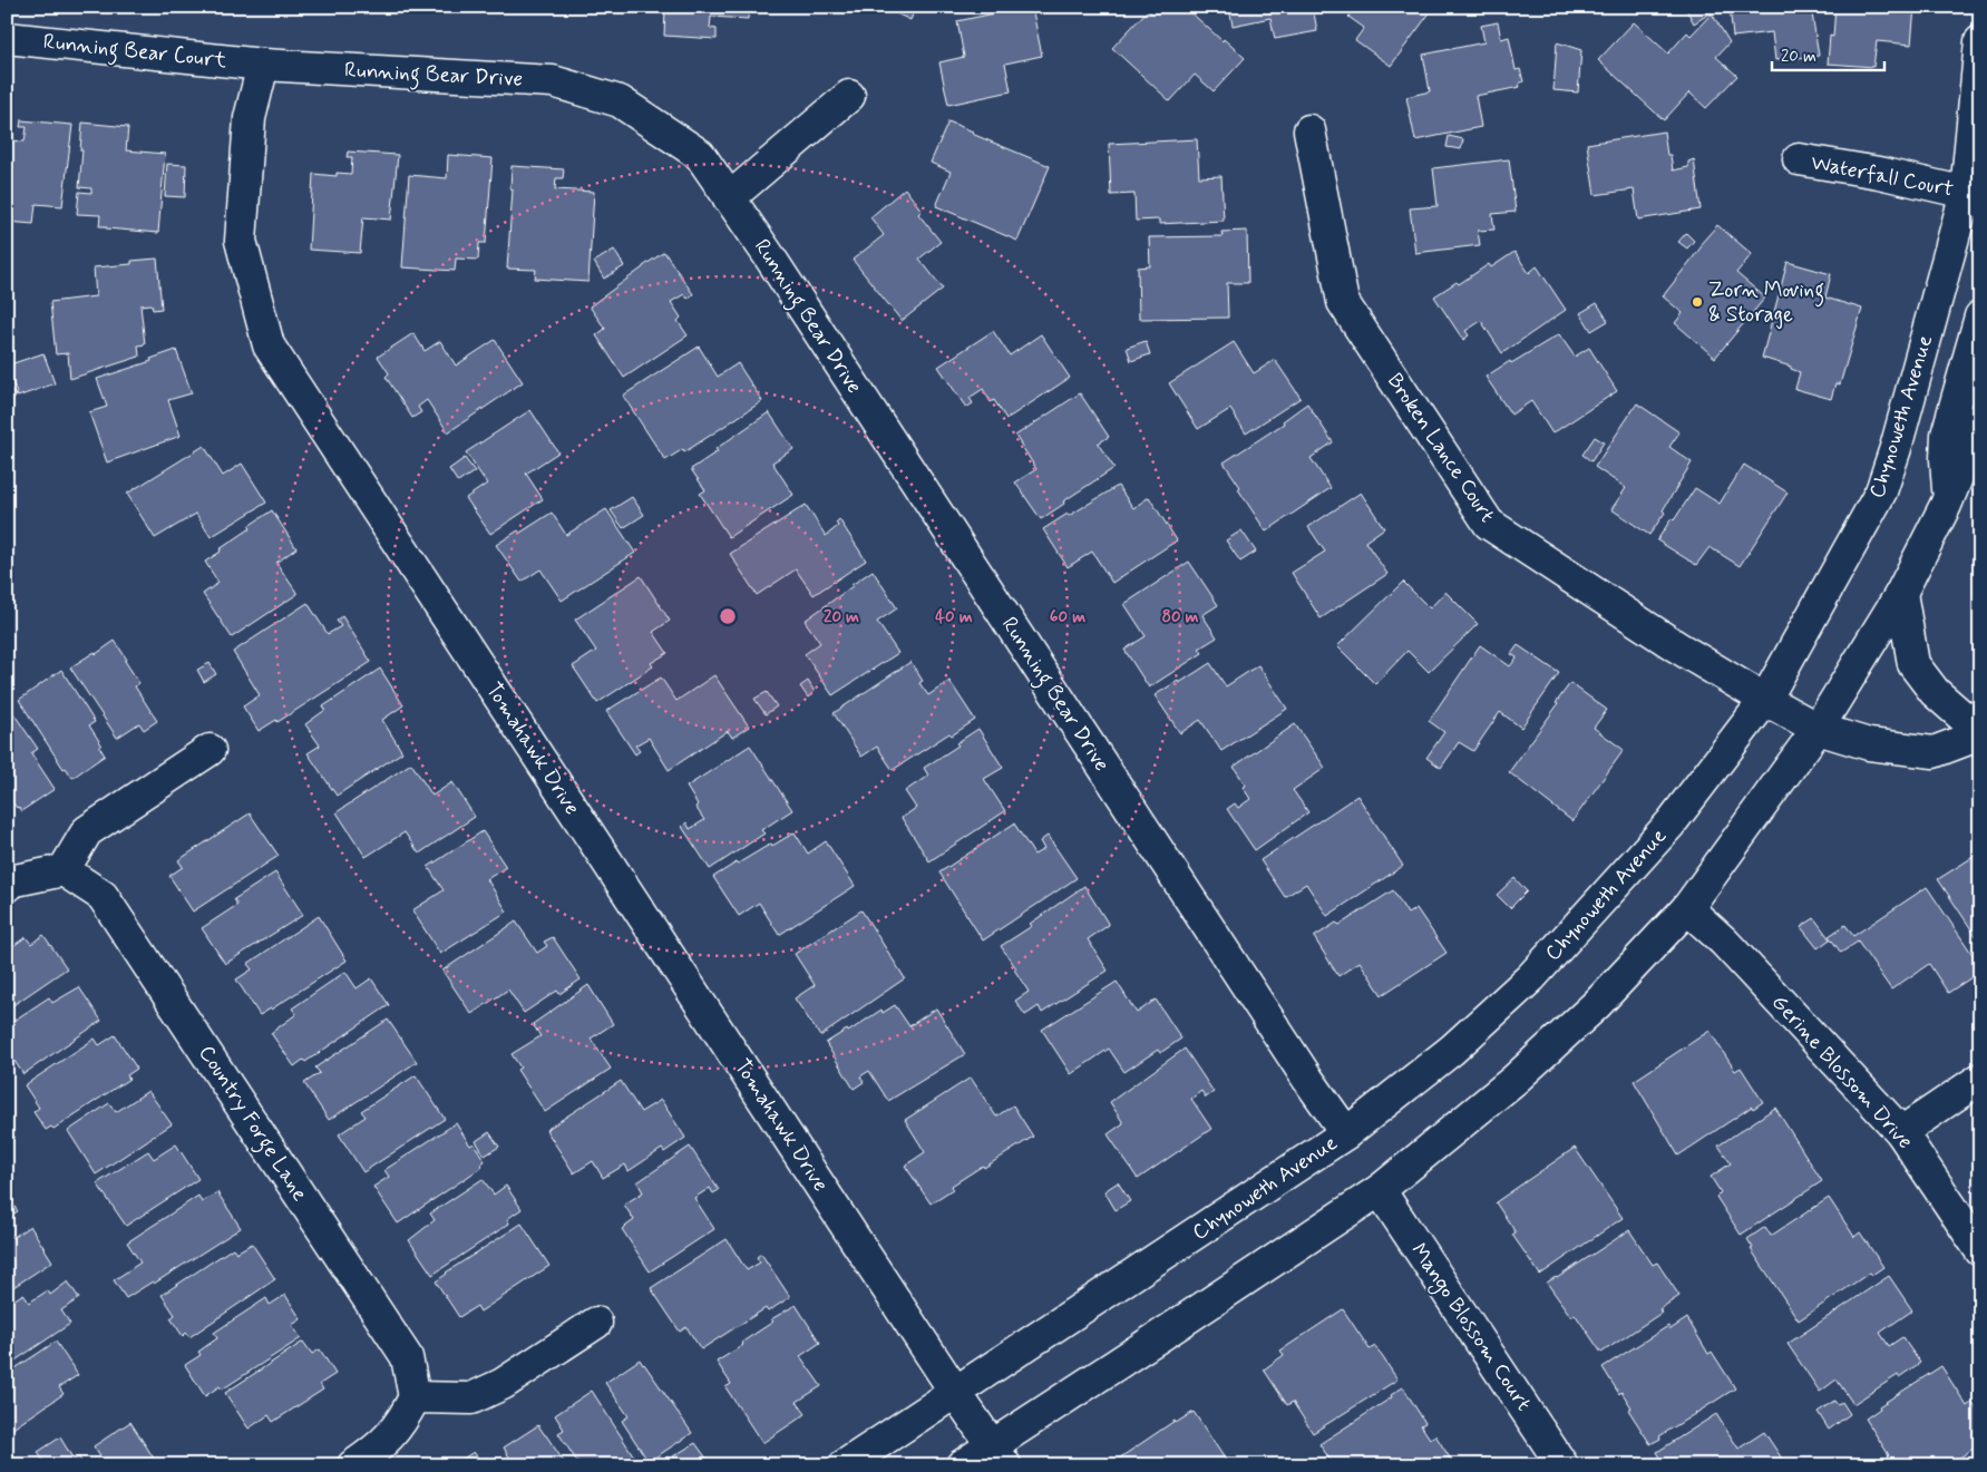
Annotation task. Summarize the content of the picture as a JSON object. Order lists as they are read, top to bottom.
{
  "streets": {
    "street": [
      "Running Bear Court",
      "Running Bear Drive",
      "Waterfall Court",
      "Chynoweth Avenue",
      "Broken Lance Court",
      "Tomahawk Drive",
      "Gerine Blossom Drive",
      "Country Forge Lane",
      "Mango Blossom Court"
    ]
  },
  "crossings": [
    ["Running Bear Court", "Running Bear Drive"],
    ["Running Bear Court", "Tomahawk Drive"],
    ["Running Bear Drive", "Chynoweth Avenue"],
    ["Running Bear Drive", "Tomahawk Drive"],
    ["Waterfall Court", "Chynoweth Avenue"],
    ["Chynoweth Avenue", "Broken Lance Court"],
    ["Chynoweth Avenue", "Tomahawk Drive"]
  ],
  "places": ["Zorn Moving & Storage"],
  "scale_bar": "20 m",
  "rings": [
    "20 m",
    "40 m",
    "60 m",
    "80 m"
  ]
}
